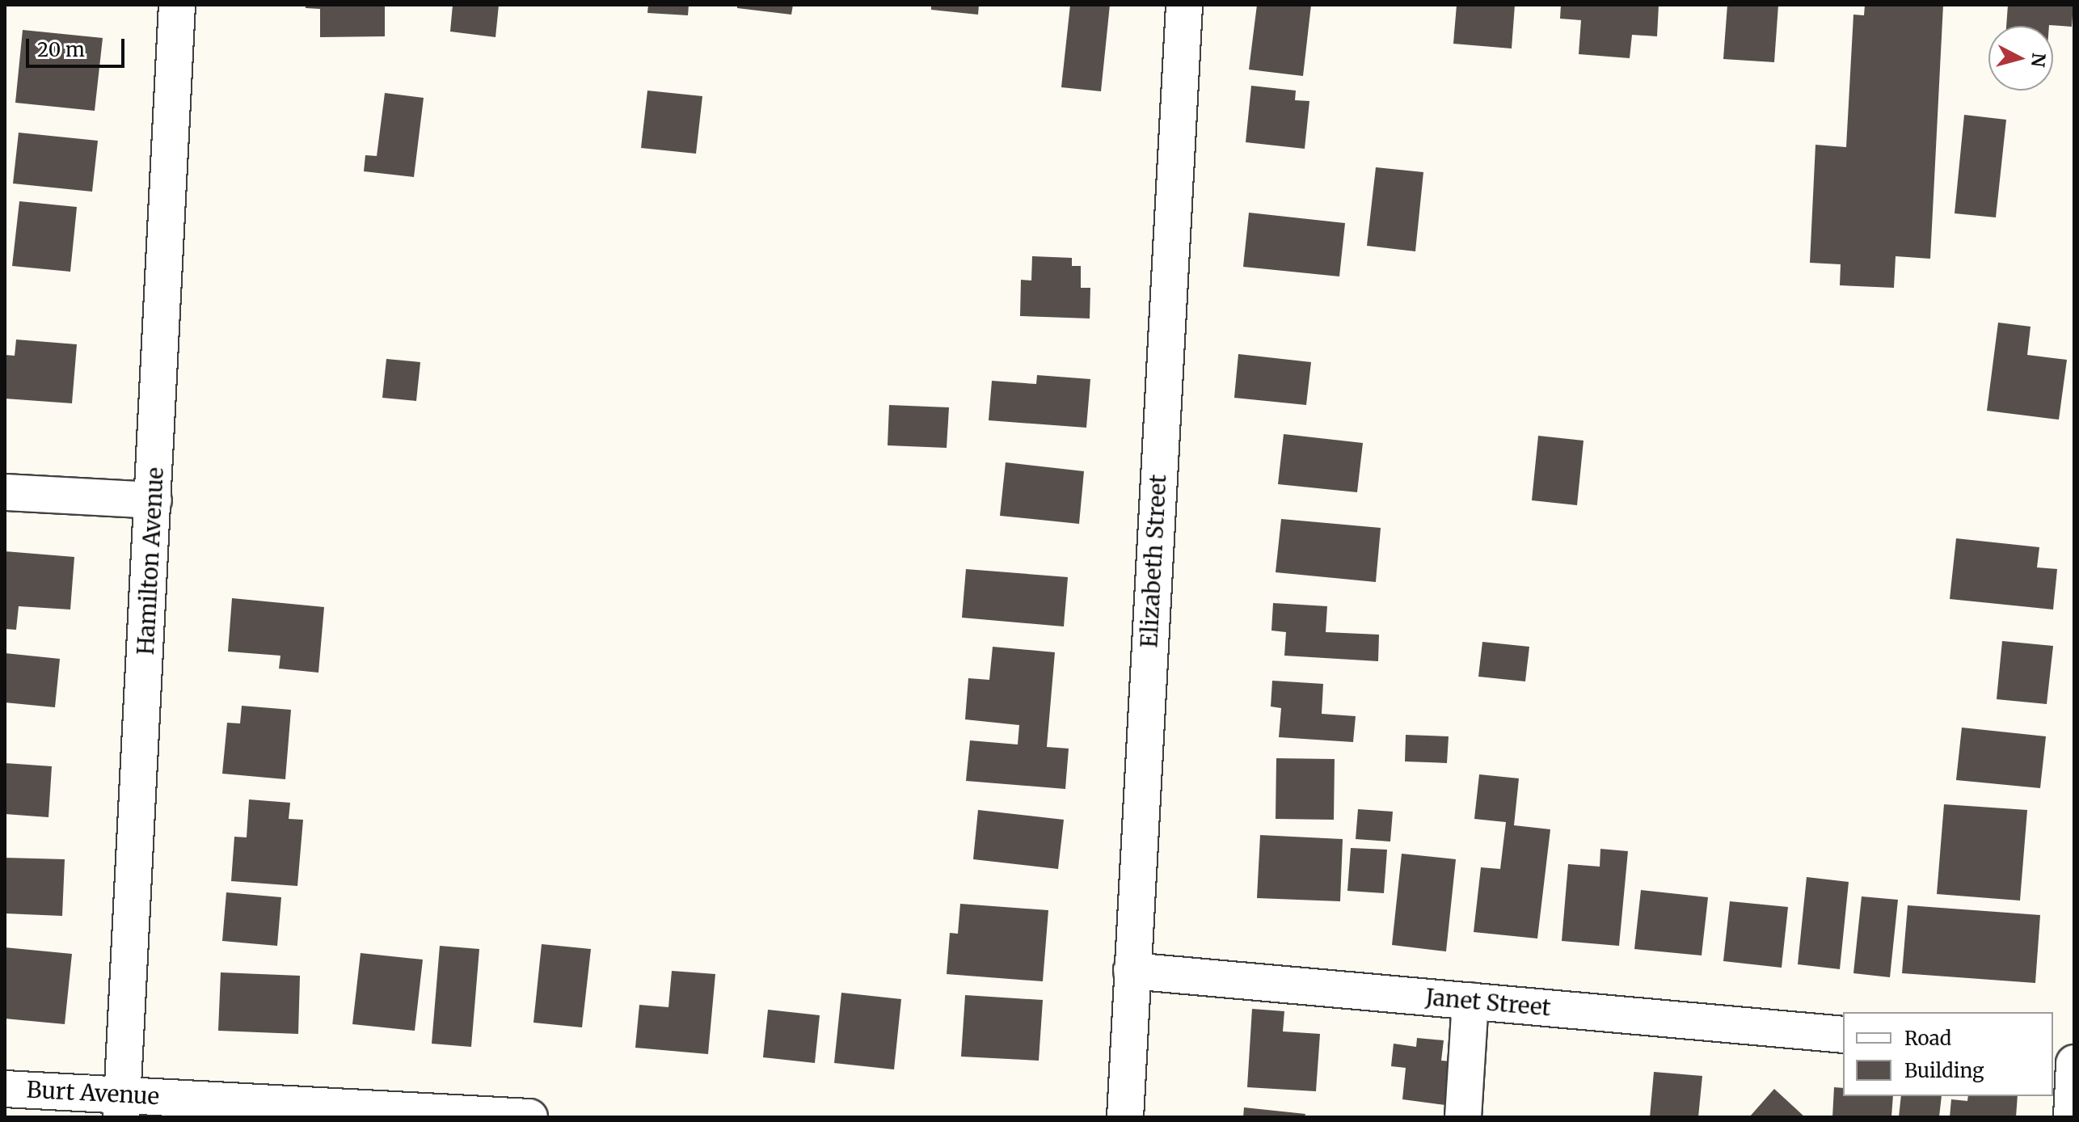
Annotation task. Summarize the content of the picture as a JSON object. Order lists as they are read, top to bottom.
{
  "streets": {
    "street": [
      "Hamilton Avenue",
      "Elizabeth Street",
      "Janet Street",
      "Burt Avenue"
    ]
  },
  "crossings": [
    ["Hamilton Avenue", "Burt Avenue"],
    ["Elizabeth Street", "Janet Street"]
  ],
  "legend": ["Road", "Building"],
  "scale_bar": "20 m",
  "north": "right"
}
